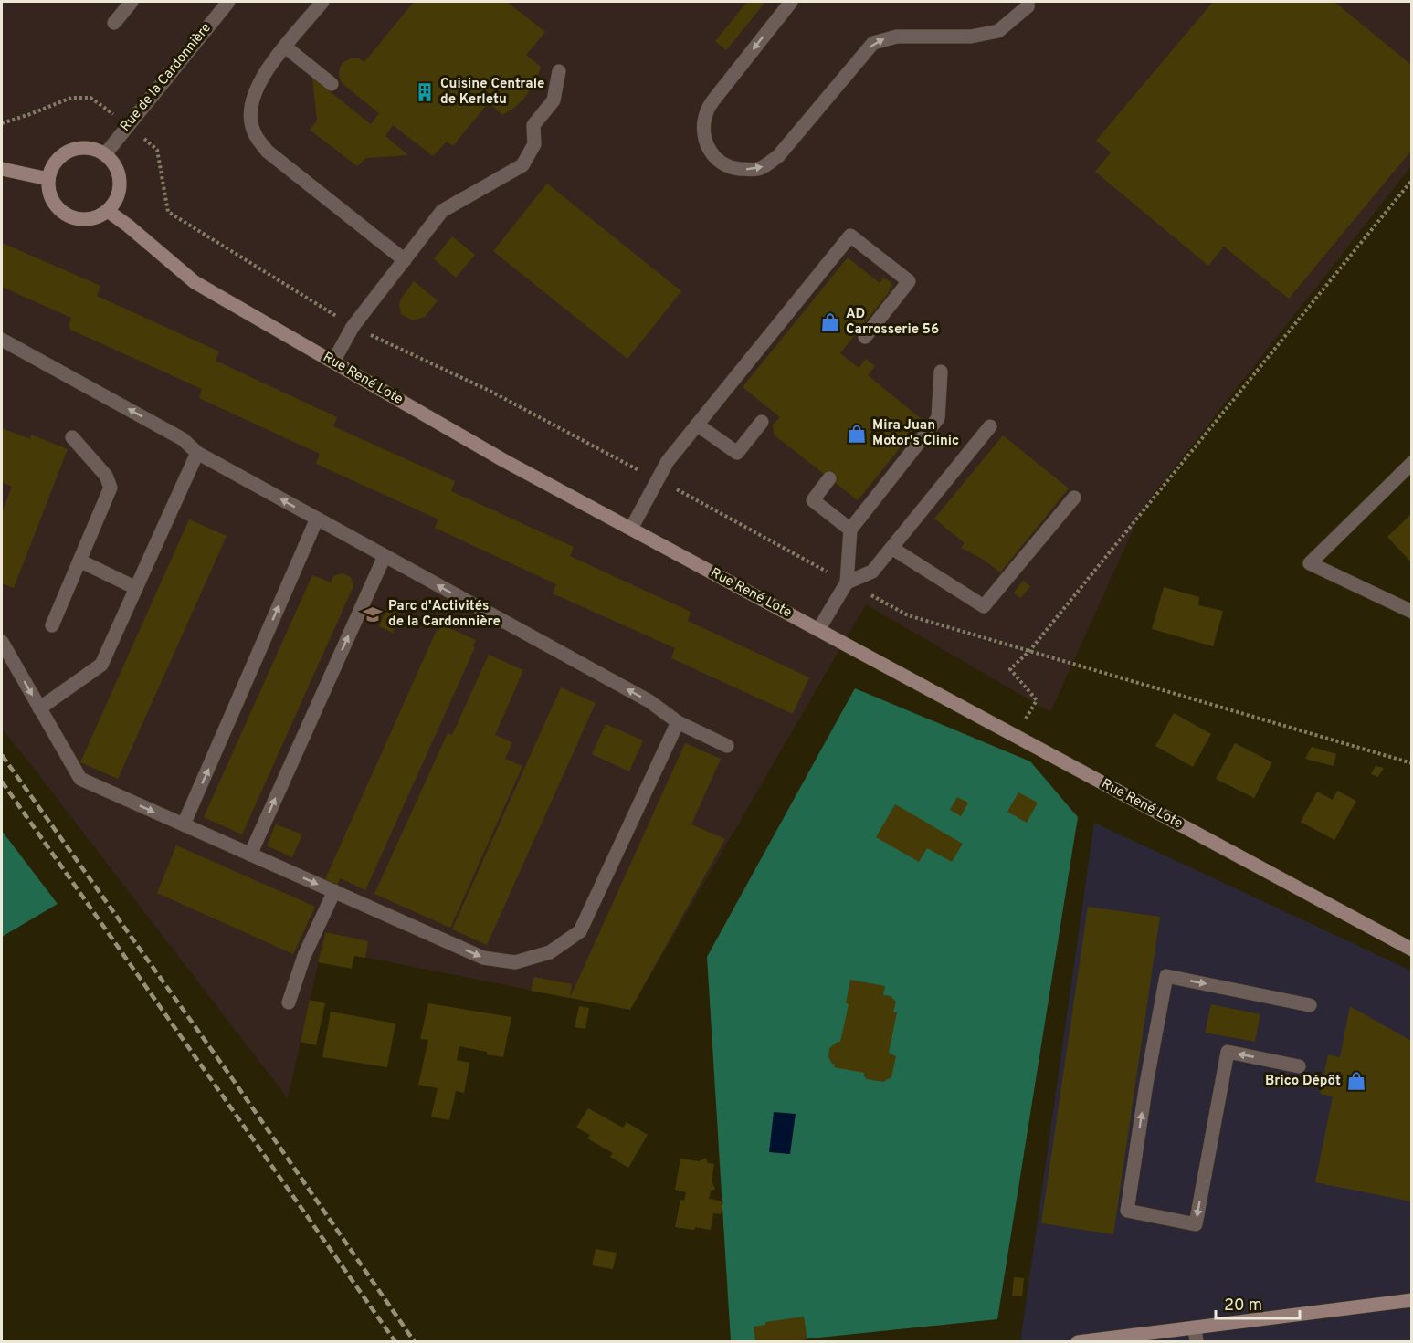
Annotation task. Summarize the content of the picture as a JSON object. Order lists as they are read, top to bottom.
{
  "streets": {
    "main road": ["Rue René Lote"],
    "street": ["Rue de la Cardonnière"]
  },
  "crossings": [
    ["Rue de la Cardonnière", "Rue René Lote"]
  ],
  "places": {
    "building": ["Cuisine Centrale de Kerletu"],
    "shop": ["AD Carrosserie 56", "Mira Juan Motor's Clinic", "Brico Dépôt"],
    "school or university": ["Parc d'Activités de la Cardonnière"]
  },
  "scale_bar": "20 m"
}
